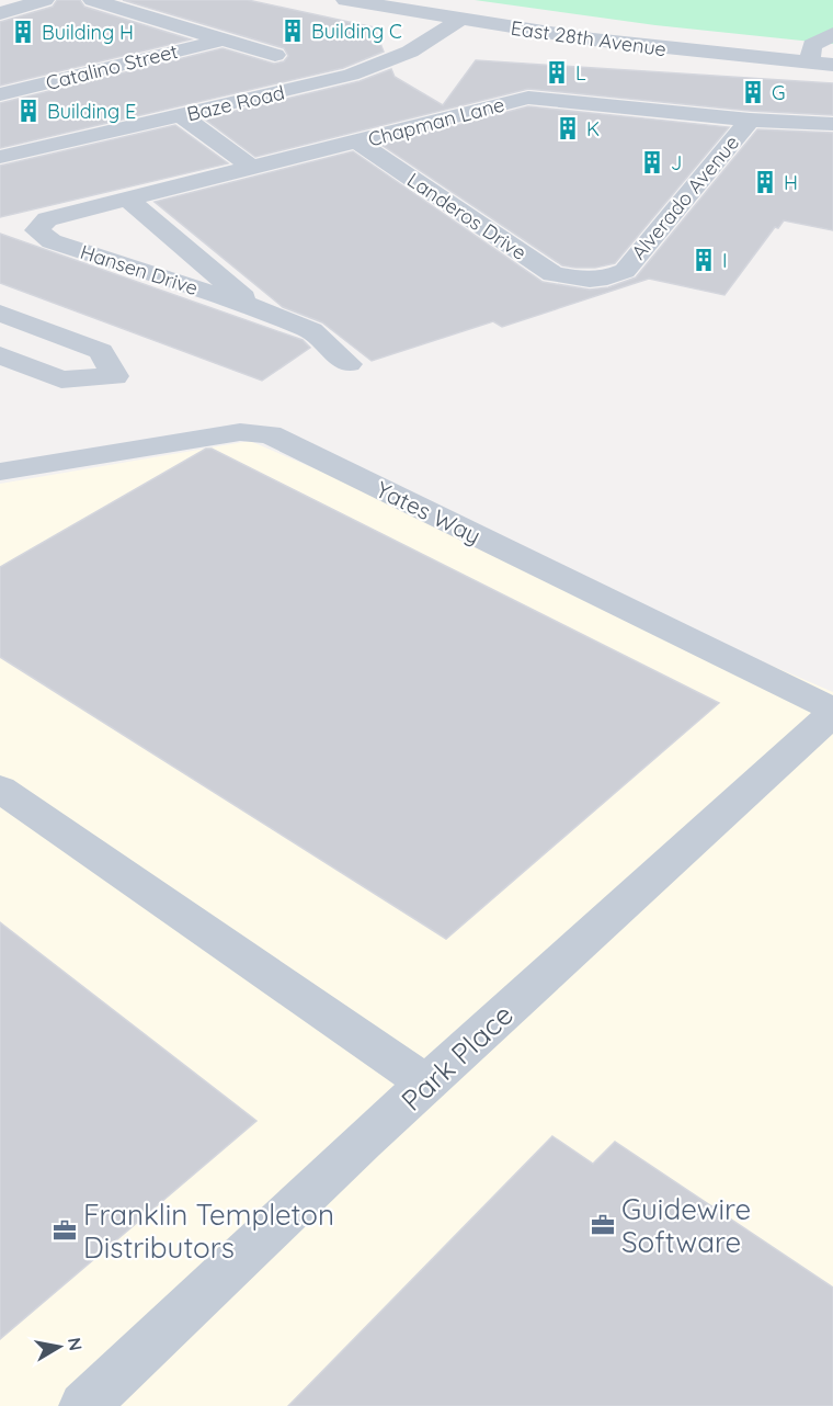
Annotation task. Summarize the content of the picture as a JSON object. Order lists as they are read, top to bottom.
{
  "streets": {
    "street": [
      "East 28th Avenue",
      "Catalino Street",
      "Baze Road",
      "Chapman Lane",
      "Alverado Avenue",
      "Landeros Drive",
      "Hansen Drive",
      "Yates Way",
      "Park Place"
    ]
  },
  "crossings": [
    ["East 28th Avenue", "Baze Road"],
    ["Chapman Lane", "Alverado Avenue"],
    ["Chapman Lane", "Landeros Drive"],
    ["Chapman Lane", "Hansen Drive"],
    ["Alverado Avenue", "Landeros Drive"],
    ["Yates Way", "Park Place"]
  ],
  "places": {
    "building": [
      "Building C",
      "Building H",
      "L",
      "G",
      "Building E",
      "K",
      "J",
      "H",
      "I"
    ],
    "office": ["Guidewire Software", "Franklin Templeton Distributors"]
  },
  "north": "right"
}
